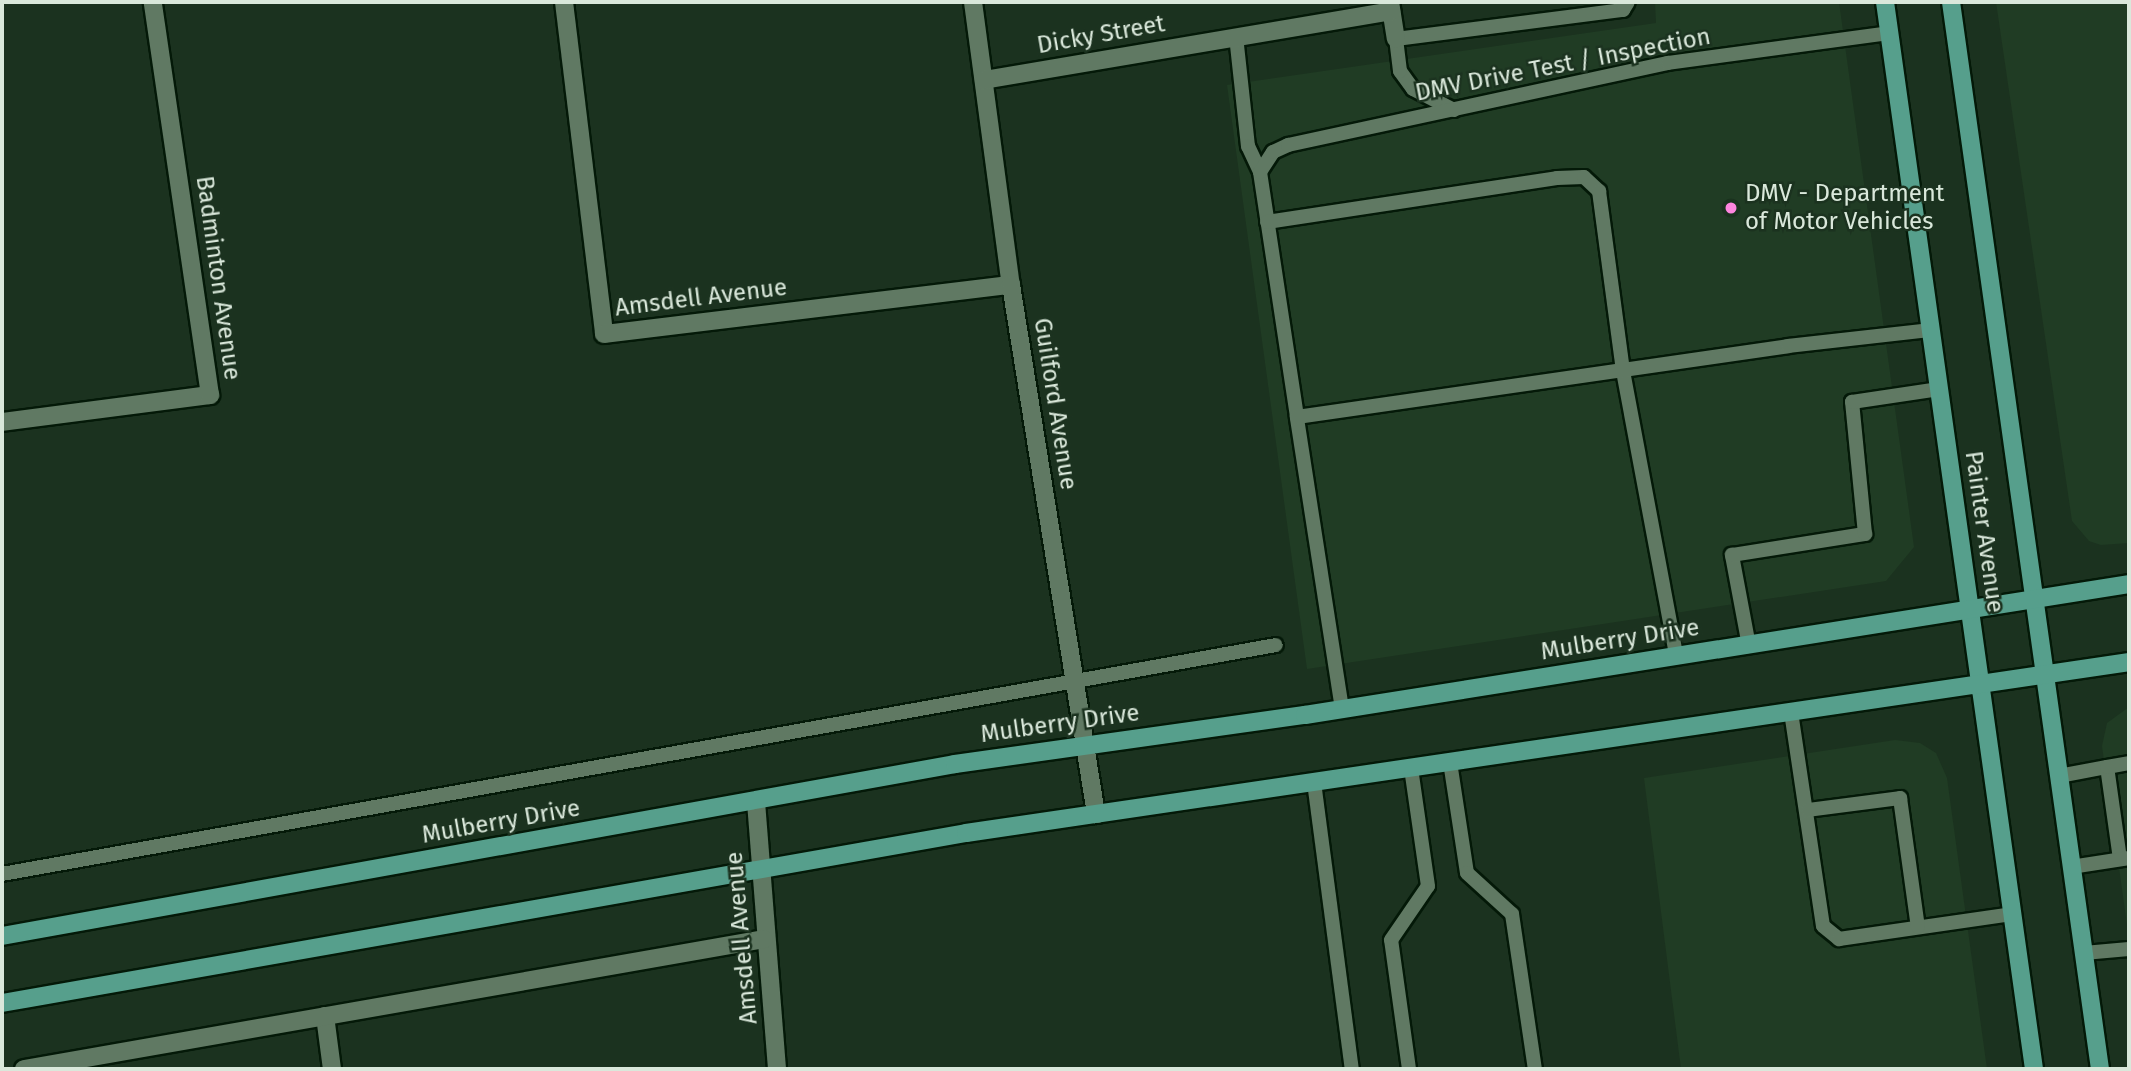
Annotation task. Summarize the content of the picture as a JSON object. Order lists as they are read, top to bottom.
{
  "streets": {
    "main road": ["Painter Avenue", "Mulberry Drive"],
    "street": [
      "Dicky Street",
      "Badminton Avenue",
      "Amsdell Avenue",
      "Guilford Avenue"
    ],
    "lane": ["DMV Drive Test / Inspection"]
  },
  "crossings": [
    ["Dicky Street", "Guilford Avenue"],
    ["DMV Drive Test / Inspection", "Painter Avenue"],
    ["Amsdell Avenue", "Guilford Avenue"],
    ["Amsdell Avenue", "Mulberry Drive"],
    ["Guilford Avenue", "Mulberry Drive"],
    ["Painter Avenue", "Mulberry Drive"]
  ],
  "places": ["DMV - Department of Motor Vehicles"]
}
